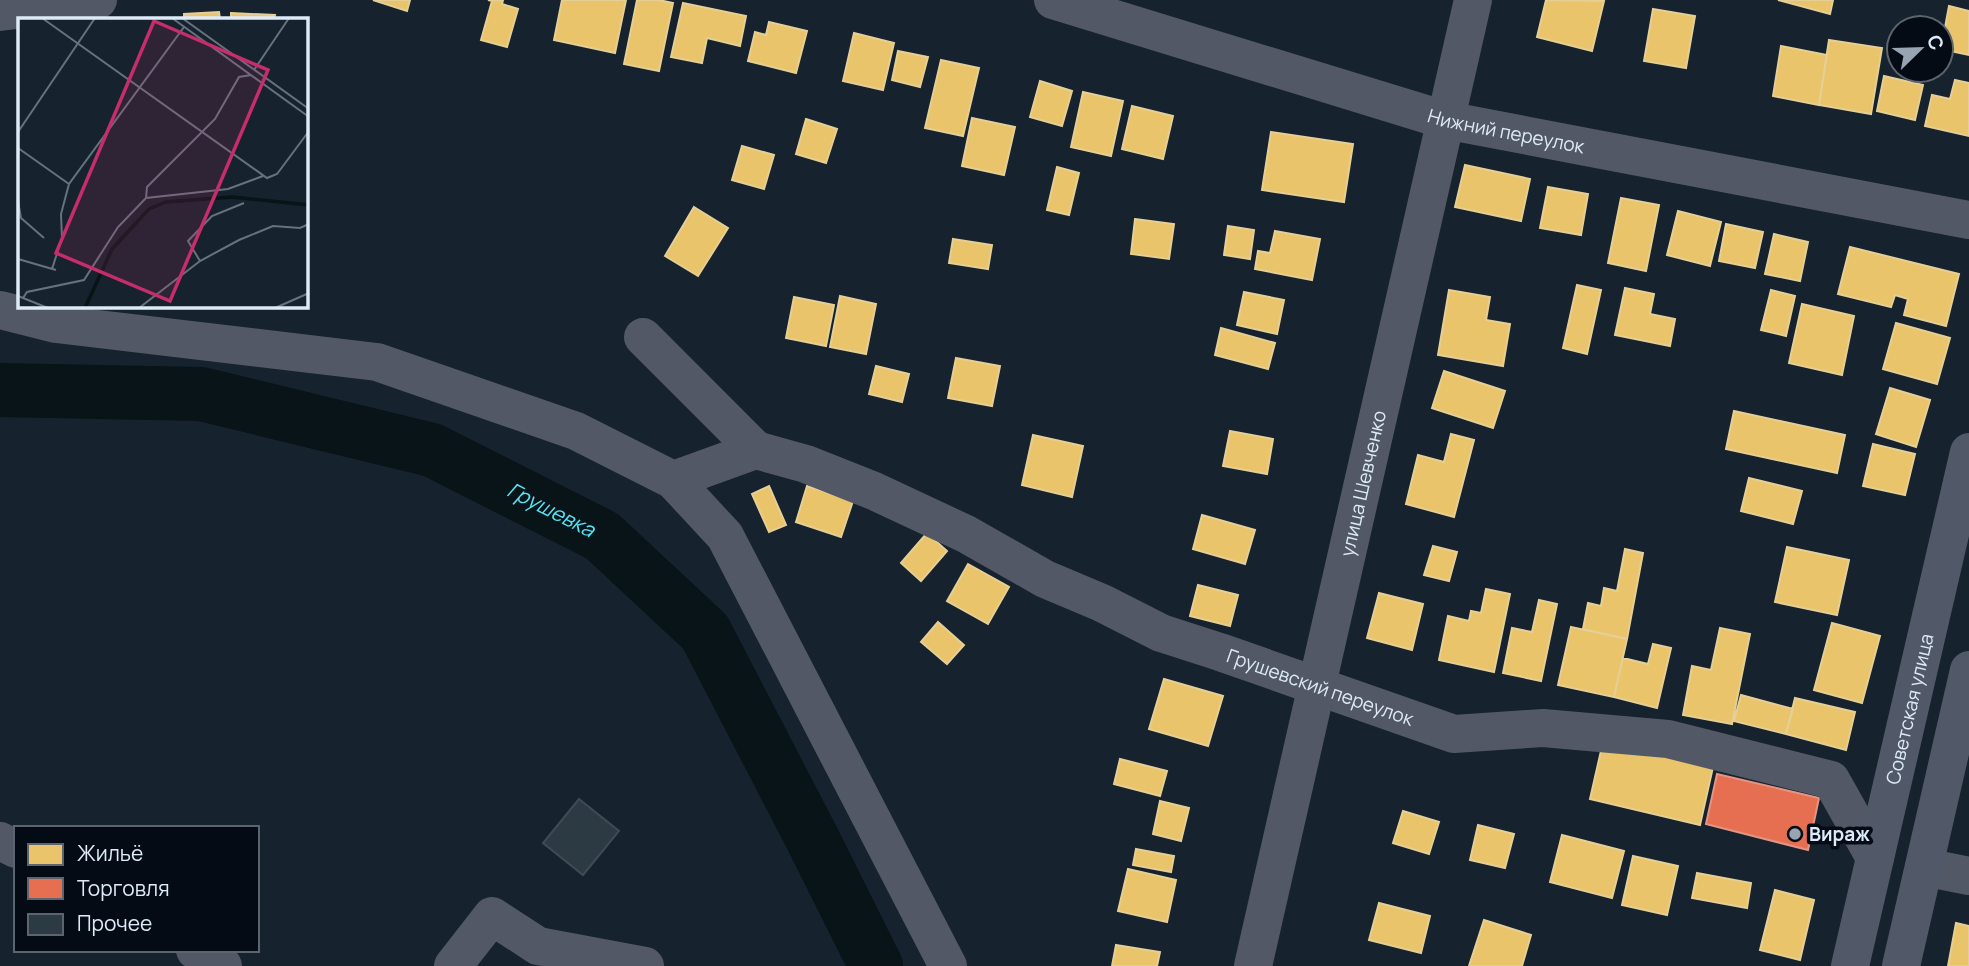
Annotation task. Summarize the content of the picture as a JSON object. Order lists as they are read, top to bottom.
{
  "streets": {
    "main road": ["Советская улица"],
    "street": ["Нижний переулок", "улица Шевченко", "Грушевский переулок"]
  },
  "crossings": [
    ["Нижний переулок", "улица Шевченко"],
    ["улица Шевченко", "Грушевский переулок"],
    ["Грушевский переулок", "Советская улица"]
  ],
  "water": ["Грушевка"],
  "places": ["Вираж"],
  "legend": ["Жильё", "Торговля", "Прочее"],
  "north": "top right"
}
